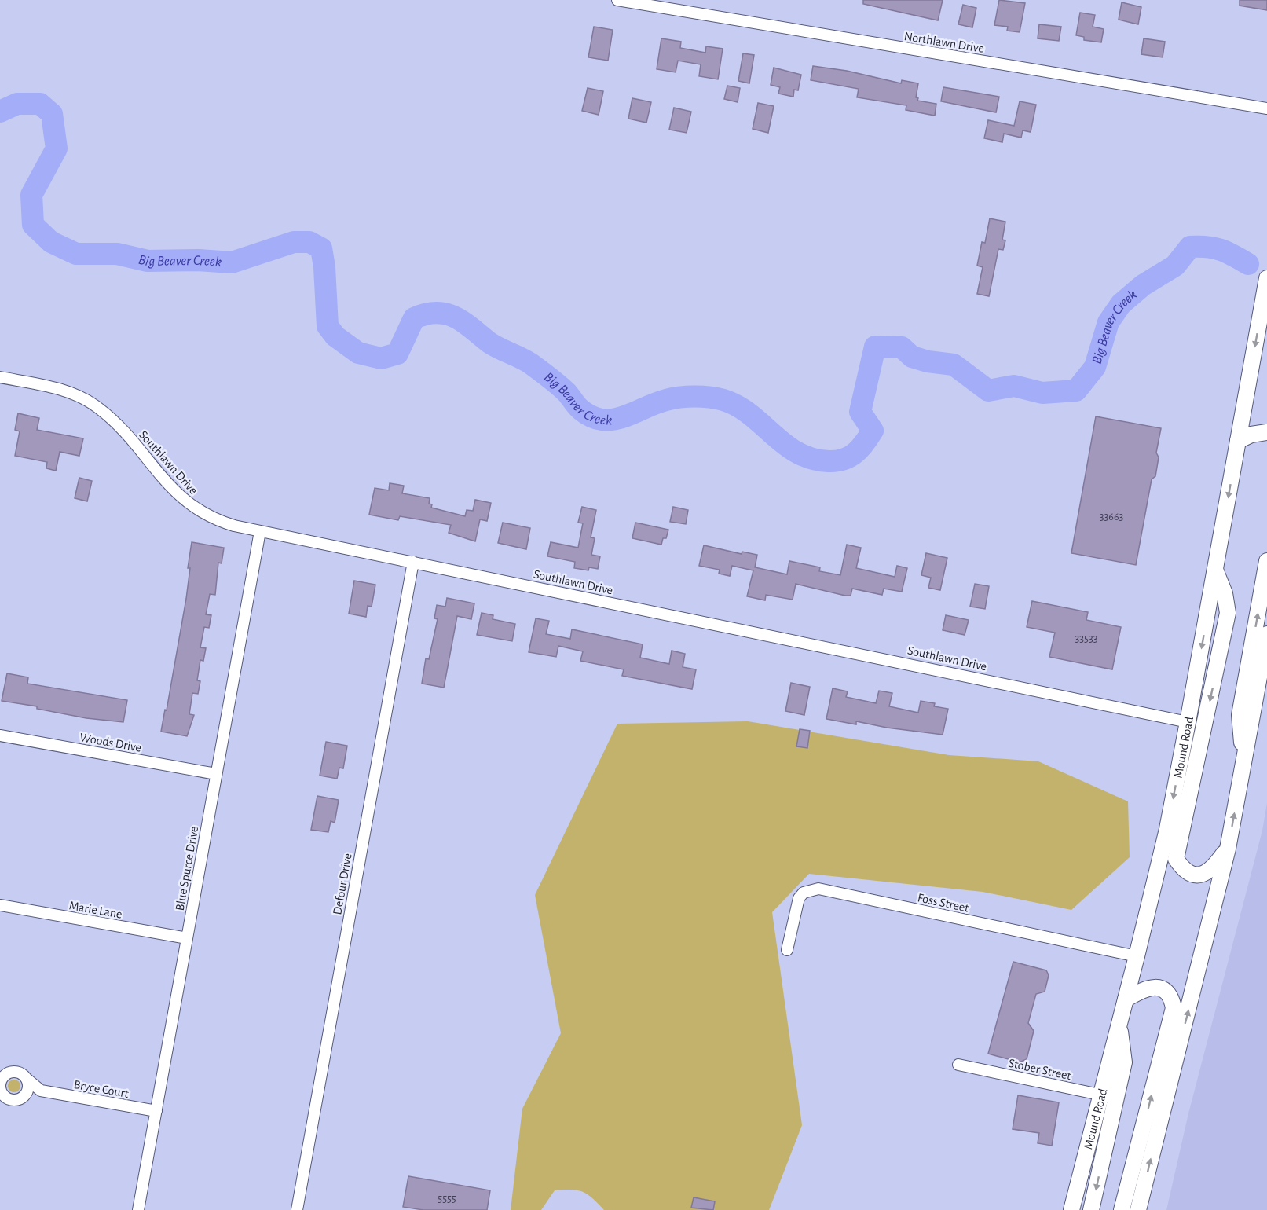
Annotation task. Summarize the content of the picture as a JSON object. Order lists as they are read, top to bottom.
{
  "streets": {
    "main road": ["Mound Road"],
    "street": [
      "Northlawn Drive",
      "Southlawn Drive",
      "Woods Drive",
      "Blue Spurce Drive",
      "Defour Drive",
      "Foss Street",
      "Marie Lane",
      "Stober Street",
      "Bryce Court"
    ]
  },
  "crossings": [
    ["Southlawn Drive", "Mound Road"],
    ["Southlawn Drive", "Blue Spurce Drive"],
    ["Southlawn Drive", "Defour Drive"],
    ["Woods Drive", "Blue Spurce Drive"],
    ["Mound Road", "Foss Street"],
    ["Mound Road", "Stober Street"],
    ["Blue Spurce Drive", "Marie Lane"],
    ["Blue Spurce Drive", "Bryce Court"]
  ],
  "water": ["Big Beaver Creek"],
  "house_numbers": ["33663", "33533", "5555"]
}
